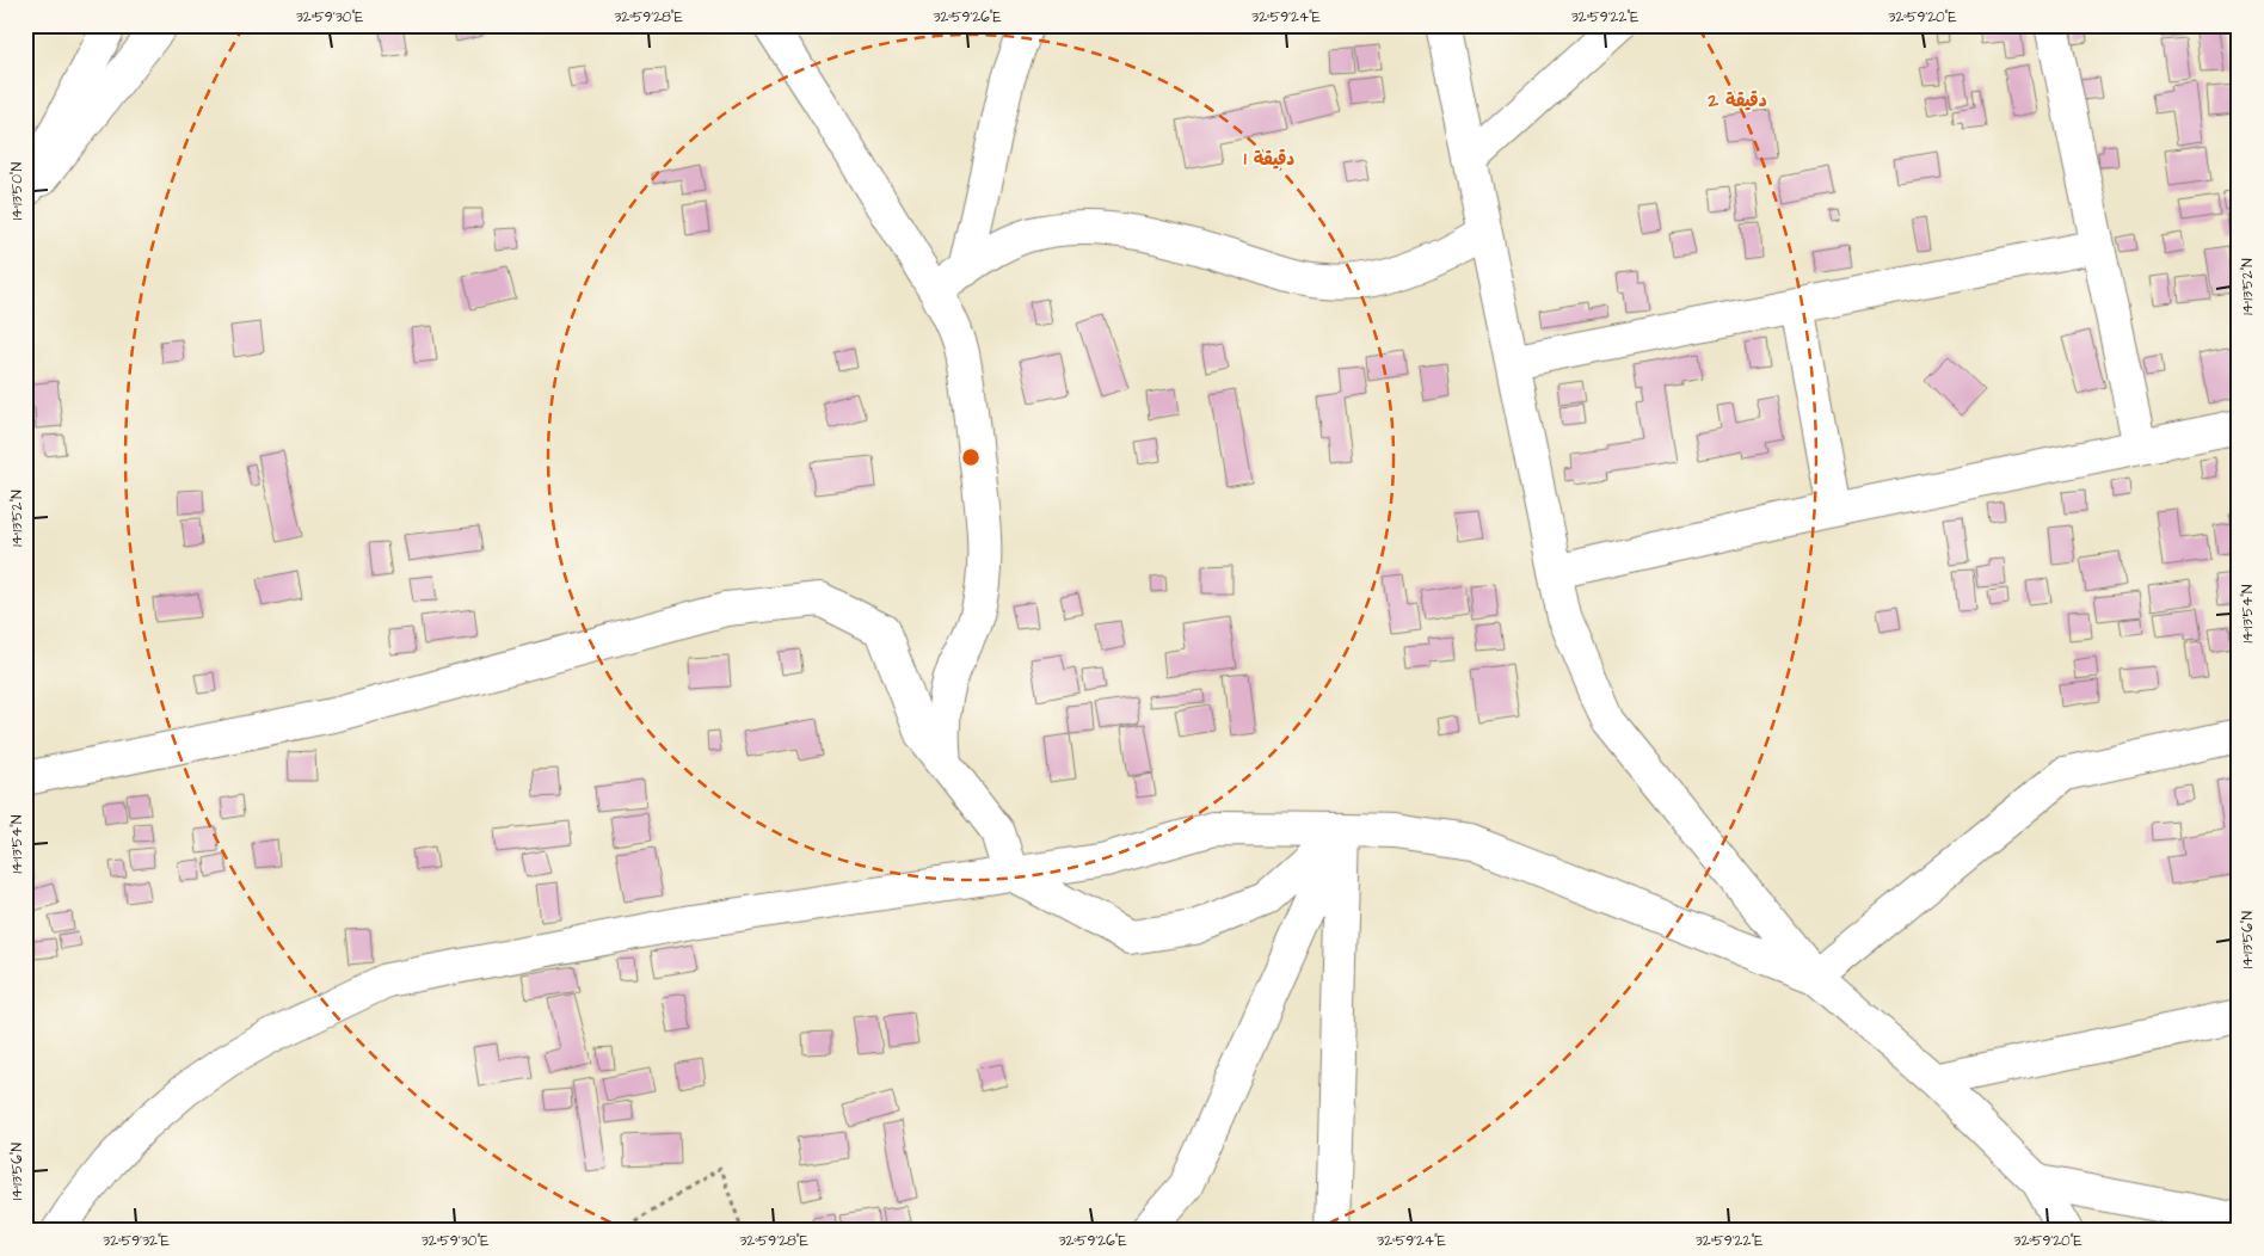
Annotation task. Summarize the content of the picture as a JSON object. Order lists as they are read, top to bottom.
{
  "coordinates": [
    "32°59'30\"E",
    "32°59'28\"E",
    "32°59'26\"E",
    "32°59'24\"E",
    "32°59'22\"E",
    "32°59'20\"E",
    "14°13'50\"N",
    "14°13'52\"N",
    "14°13'54\"N",
    "14°13'56\"N",
    "32°59'32\"E"
  ],
  "rings": ["2 دقيقة", "1 دقيقة"]
}
